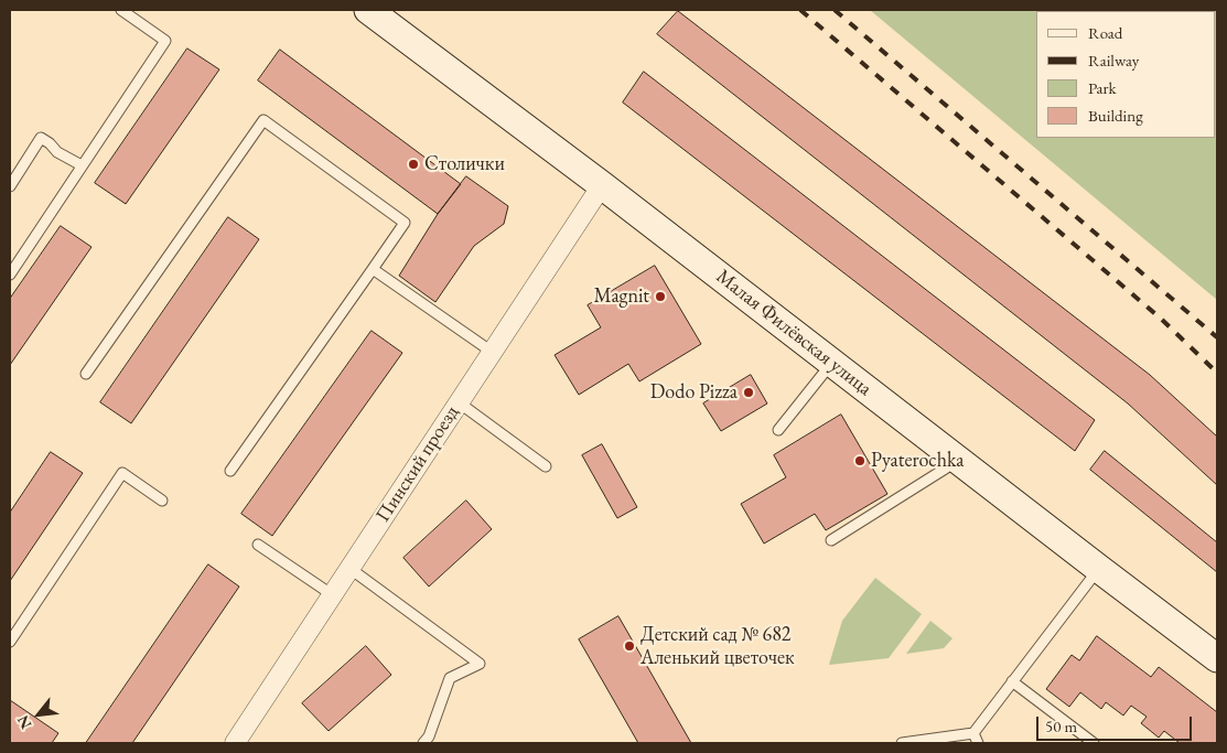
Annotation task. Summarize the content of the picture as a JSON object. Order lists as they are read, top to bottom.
{
  "streets": {
    "street": ["Малая Филёвская улица", "Пинский проезд"]
  },
  "crossings": [
    ["Малая Филёвская улица", "Пинский проезд"]
  ],
  "places": [
    "Столички",
    "Magnit",
    "Dodo Pizza",
    "Pyaterochka",
    "Детский сад № 682 Аленький цветочек"
  ],
  "legend": [
    "Road",
    "Railway",
    "Park",
    "Building"
  ],
  "scale_bar": "50 m",
  "north": "bottom left"
}
